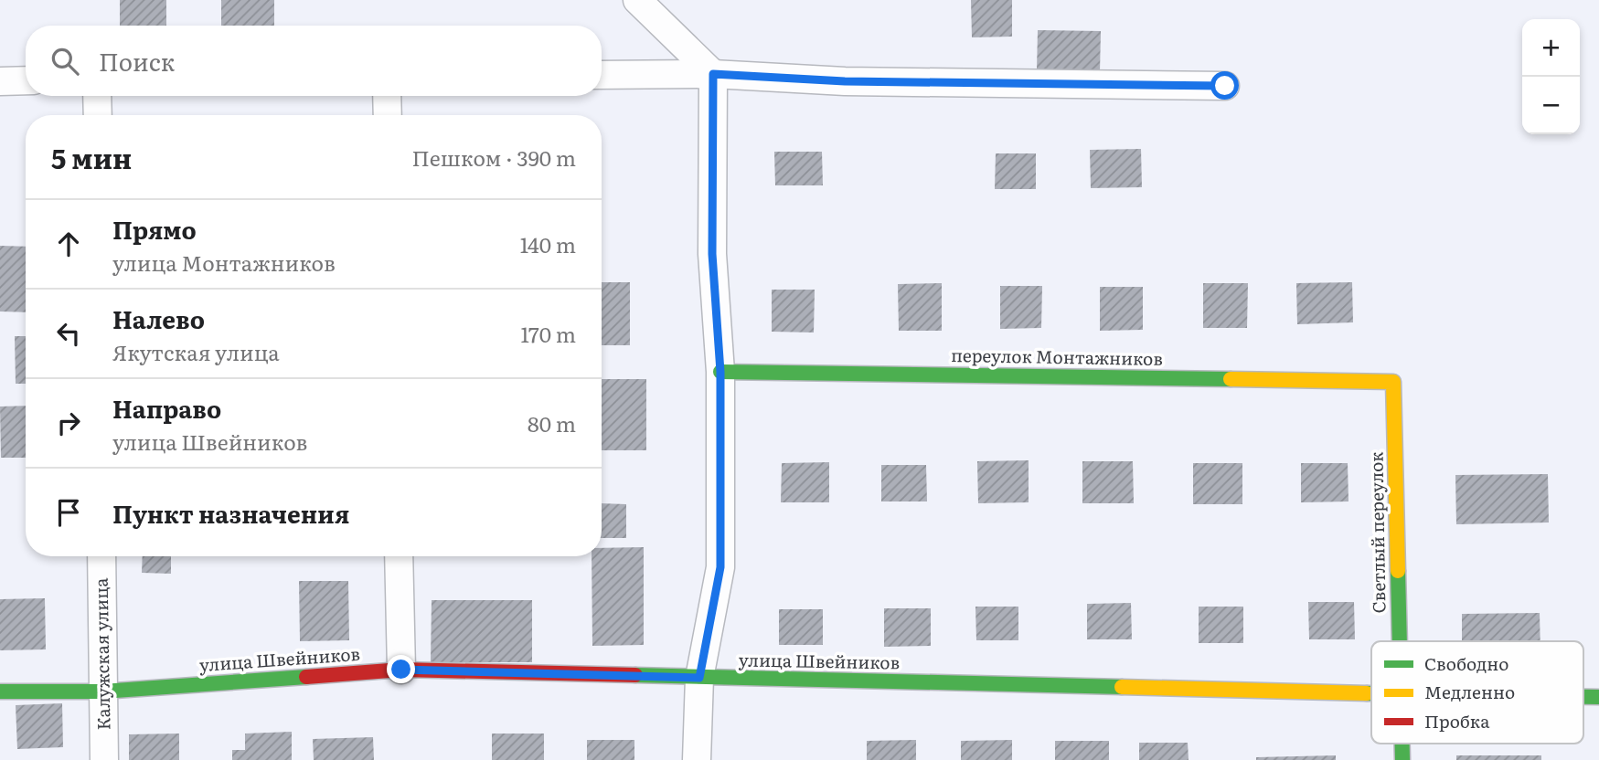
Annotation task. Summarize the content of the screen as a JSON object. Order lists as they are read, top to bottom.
{
  "streets": {
    "street": [
      "переулок Монтажников",
      "Светлый переулок",
      "Калужская улица",
      "улица Швейников"
    ]
  },
  "crossings": [
    ["переулок Монтажников", "Светлый переулок"],
    ["Калужская улица", "улица Швейников"]
  ],
  "legend": ["Свободно", "Медленно", "Пробка"],
  "page": {
    "map_buttons": ["+", "−"],
    "search": "Поиск",
    "heading": ["5 мин", "Пешком · 390 m"],
    "list": [
      ["Прямо", "улица Монтажников", "140 m"],
      ["Налево", "Якутская улица", "170 m"],
      ["Направо", "улица Швейников", "80 m"],
      "Пункт назначения"
    ]
  }
}
